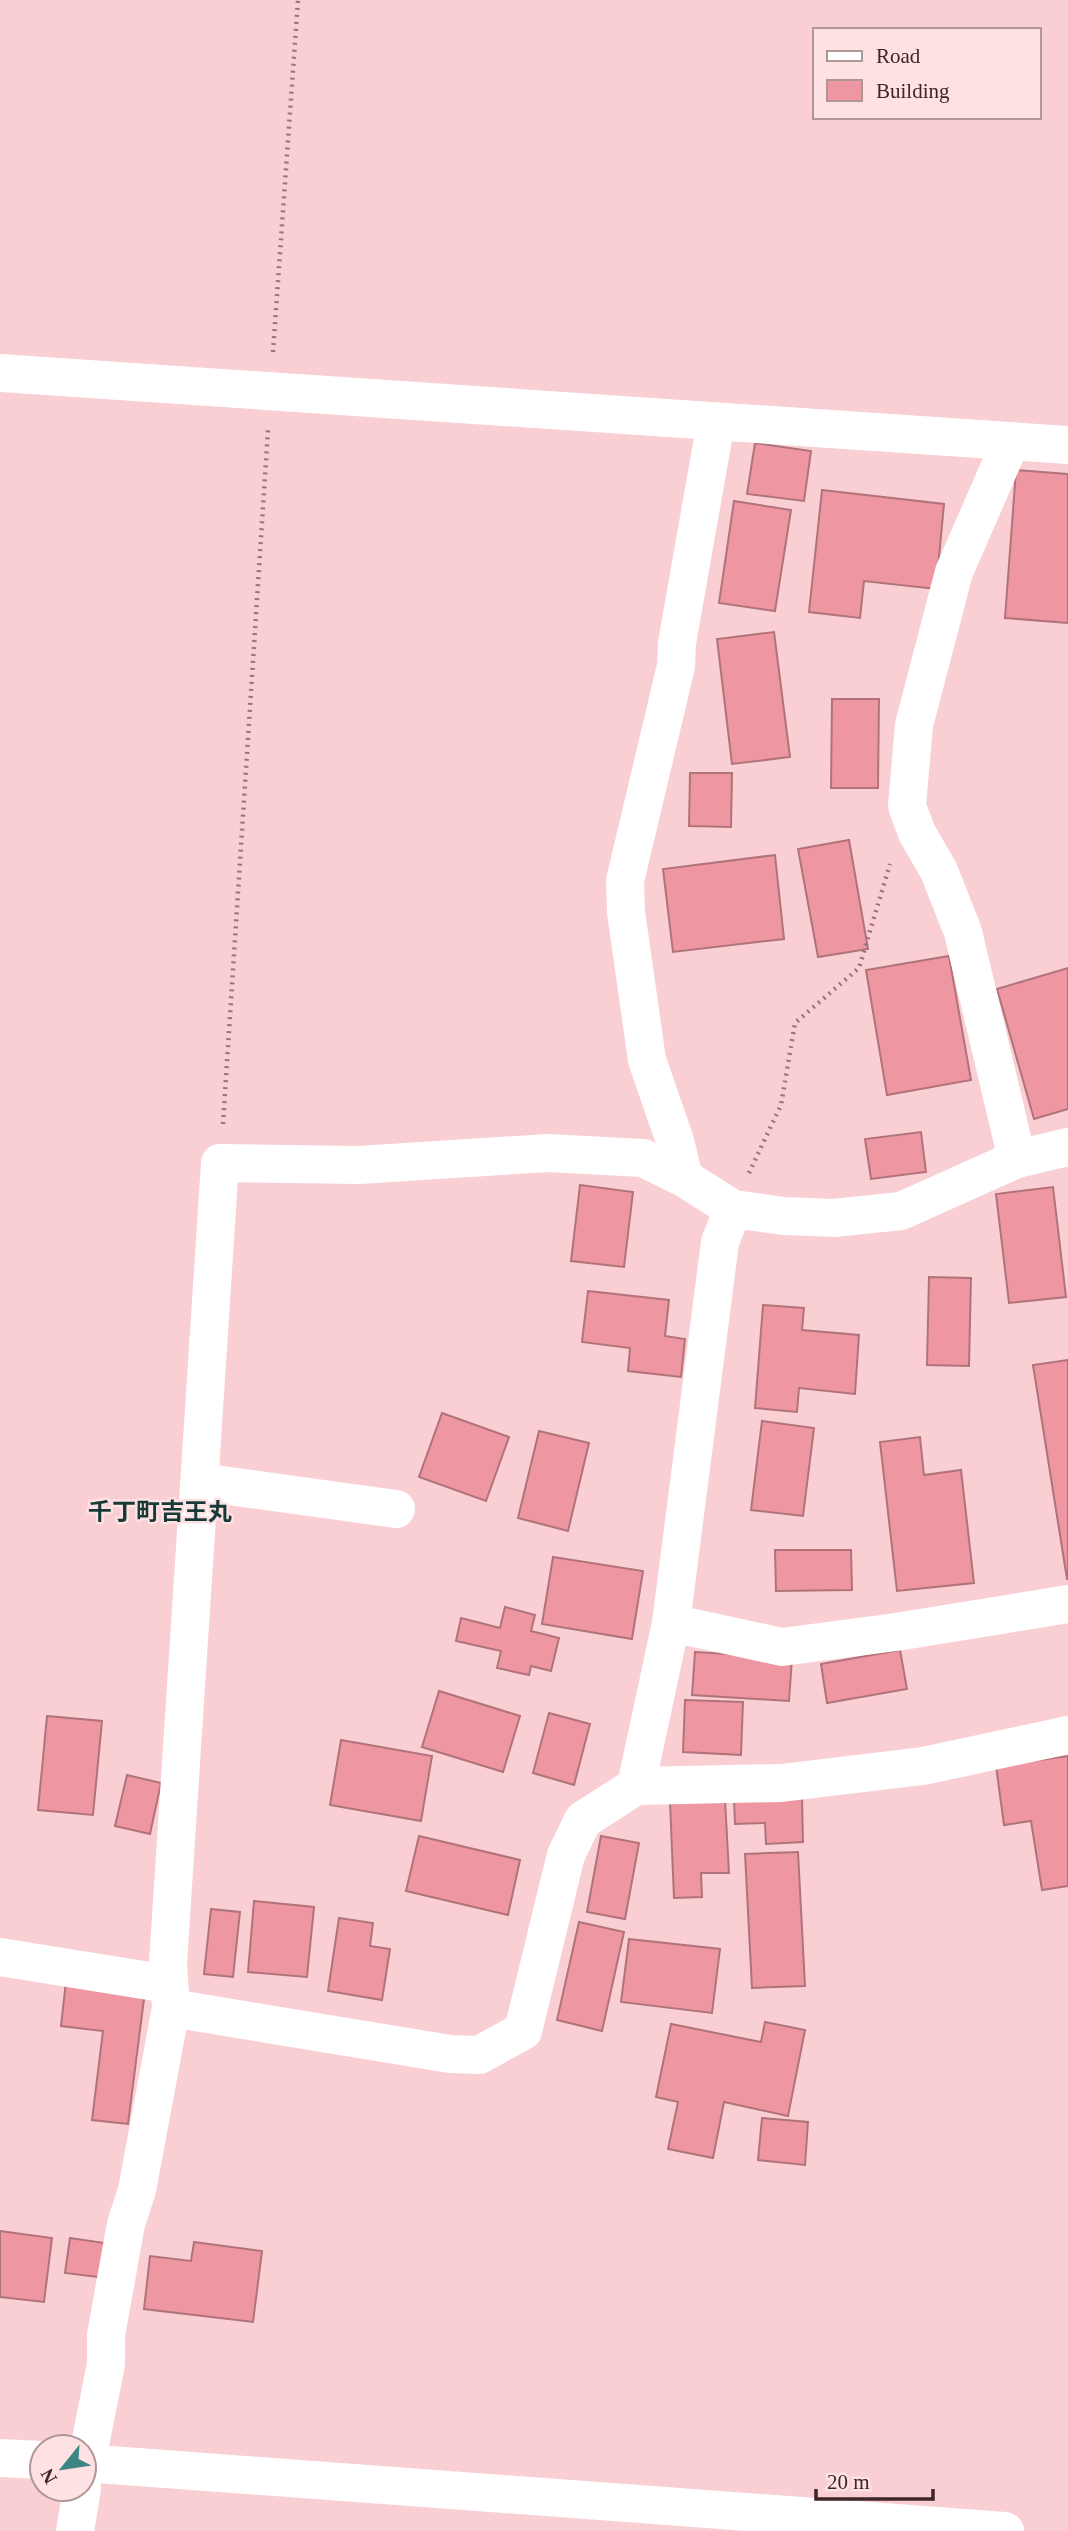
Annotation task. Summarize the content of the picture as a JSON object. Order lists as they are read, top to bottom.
{
  "districts": ["千丁町吉王丸"],
  "legend": ["Road", "Building"],
  "scale_bar": "20 m",
  "north": "bottom left"
}
